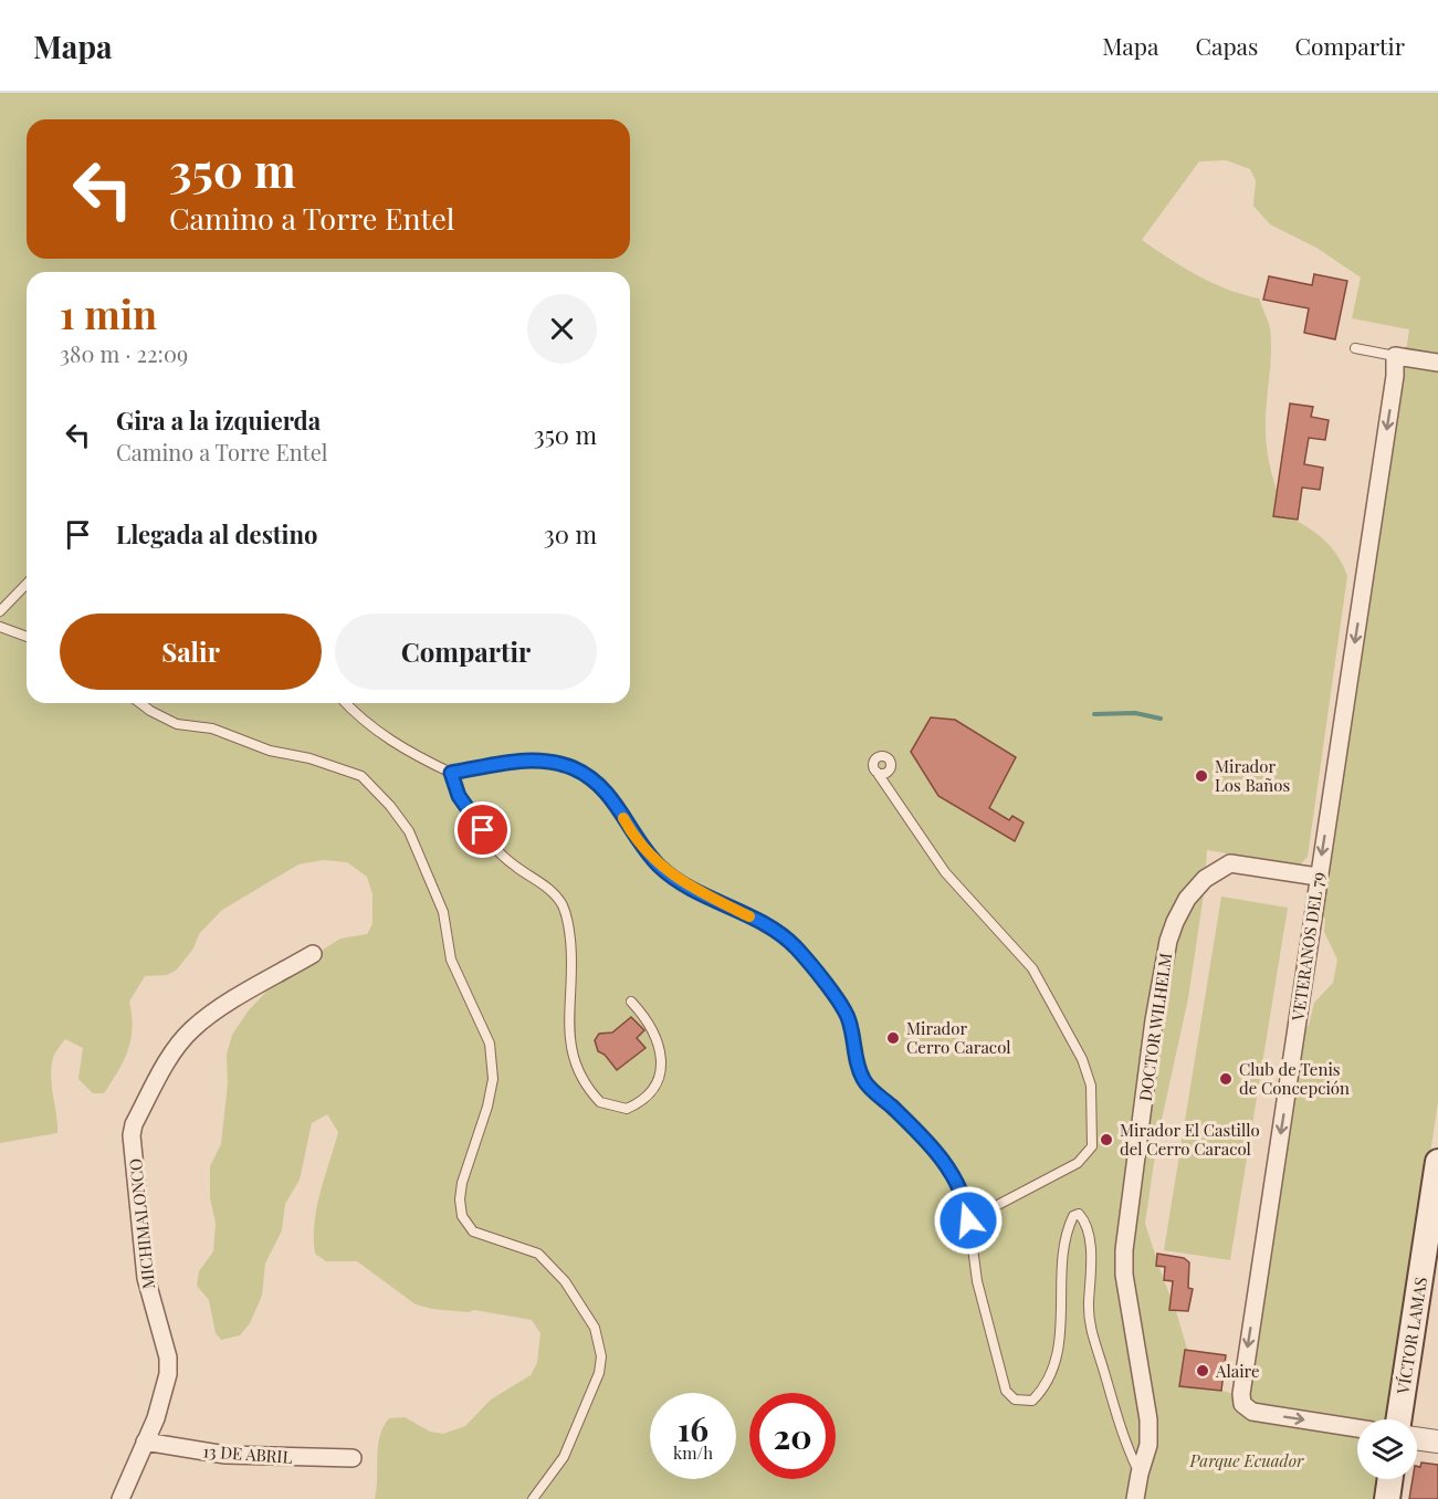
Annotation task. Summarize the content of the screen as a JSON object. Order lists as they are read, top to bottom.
{
  "streets": {
    "main road": ["VÍCTOR LAMAS"],
    "street": [
      "VETERANOS DEL 79",
      "DOCTOR WILHELM",
      "MICHIMALONCO",
      "13 DE ABRIL"
    ]
  },
  "crossings": [
    ["VETERANOS DEL 79", "DOCTOR WILHELM"],
    ["MICHIMALONCO", "13 DE ABRIL"]
  ],
  "one_way": ["VETERANOS DEL 79"],
  "parks": ["Parque Ecuador"],
  "places": [
    "Mirador Los Baños",
    "Mirador Cerro Caracol",
    "Club de Tenis de Concepción",
    "Mirador El Castillo del Cerro Caracol",
    "Alaire"
  ],
  "page": {
    "header": "Mapa",
    "nav": ["Mapa", "Capas", "Compartir"],
    "turn": ["350 m", "Camino a Torre Entel"],
    "heading": ["1 min", "380 m · 22:09"],
    "list": [
      {
        "name": "Gira a la izquierda",
        "note": "Camino a Torre Entel",
        "value": "350 m"
      },
      {
        "name": "Llegada al destino",
        "value": "30 m"
      }
    ],
    "buttons": ["Salir", "Compartir"],
    "speed": "16 km/h",
    "limit": "20"
  }
}
